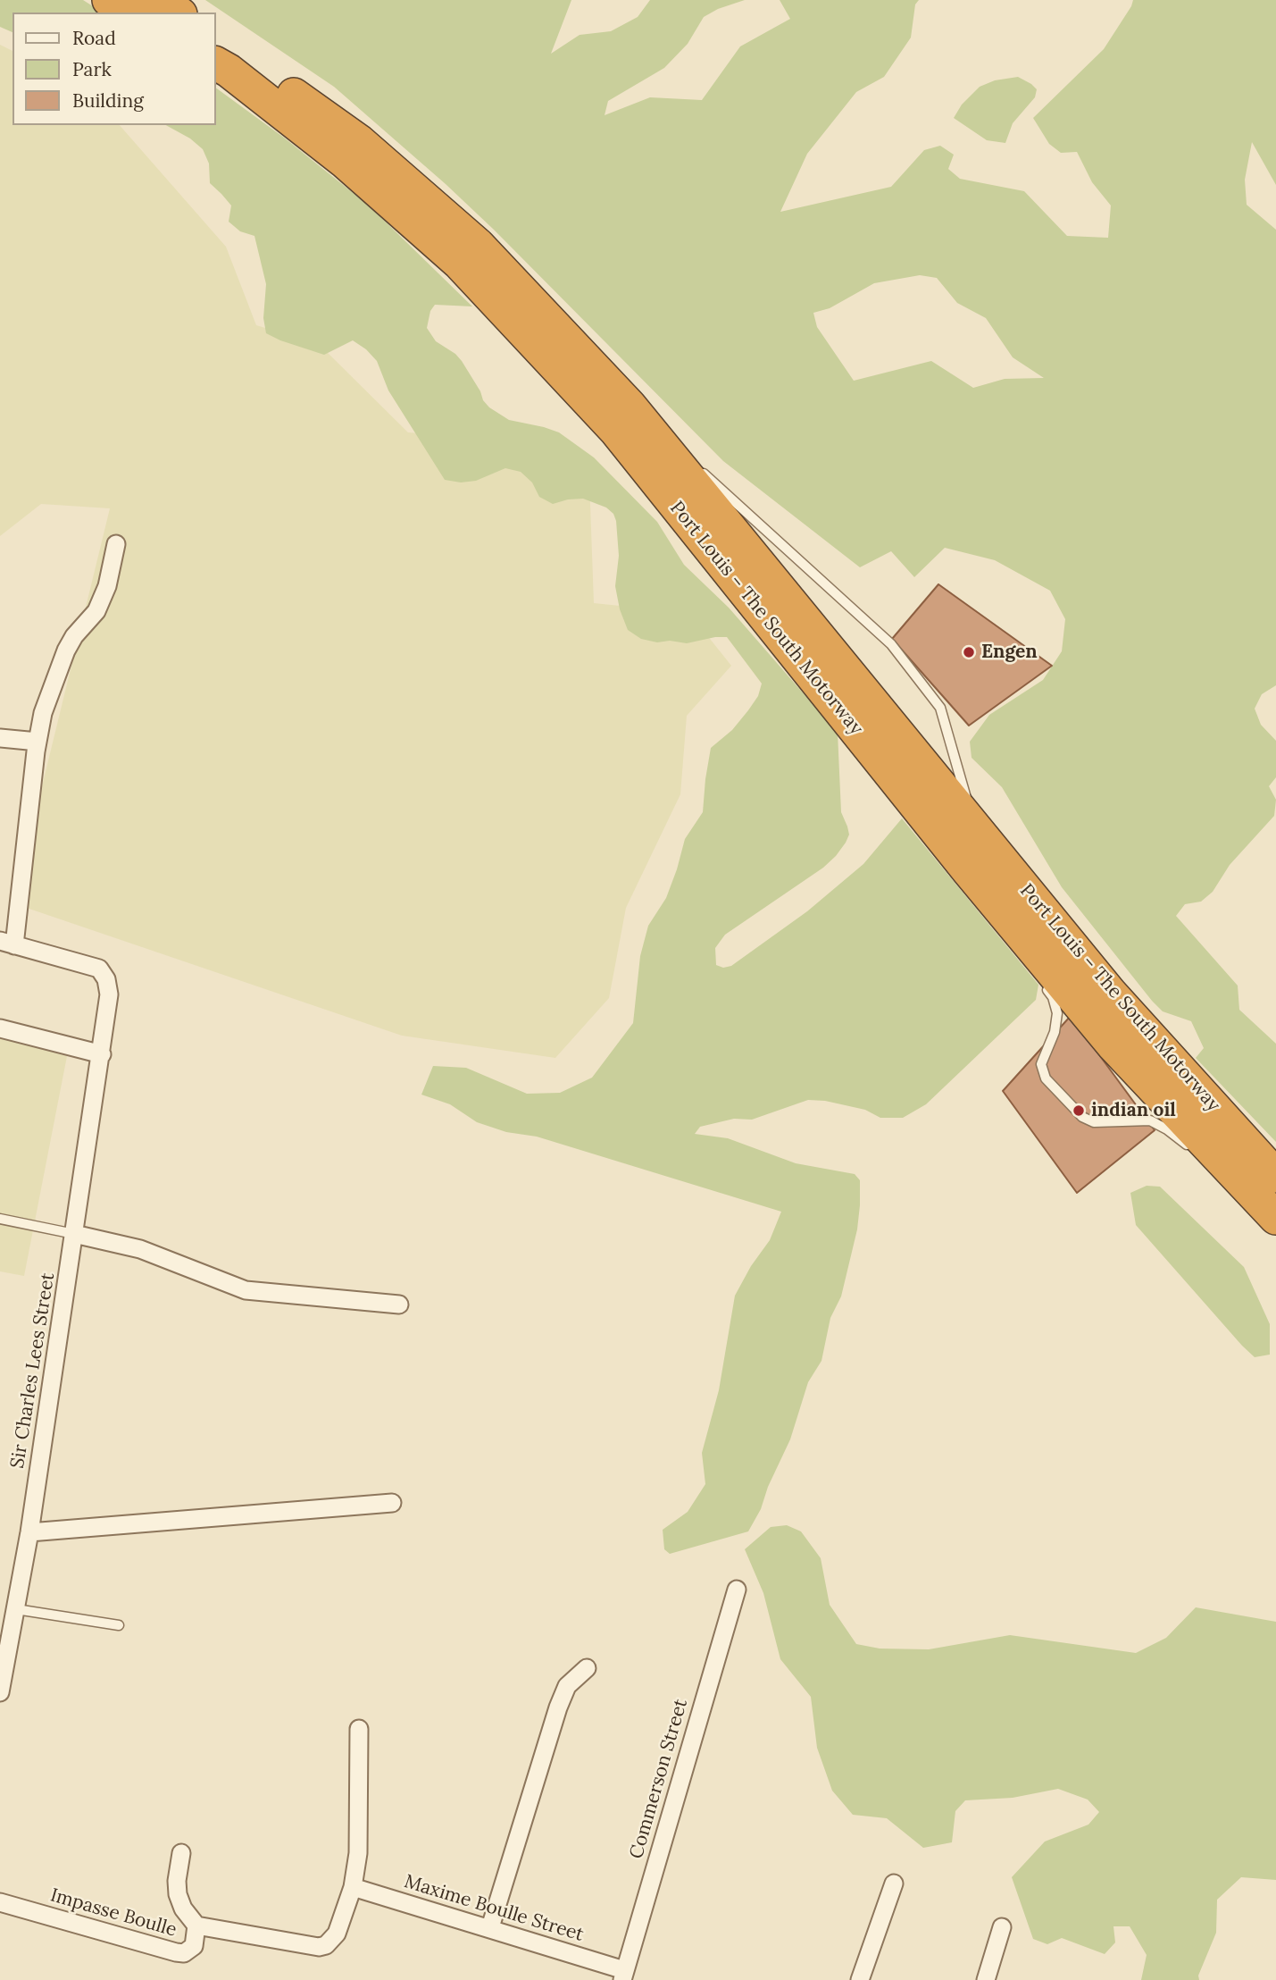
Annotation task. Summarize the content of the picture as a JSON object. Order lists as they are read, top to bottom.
{
  "streets": {
    "highway": ["Port Louis – The South Motorway"],
    "street": [
      "Sir Charles Lees Street",
      "Commerson Street",
      "Maxime Boulle Street",
      "Impasse Boulle"
    ]
  },
  "crossings": [
    ["Commerson Street", "Maxime Boulle Street"]
  ],
  "places": ["Engen", "indian oil"],
  "legend": ["Road", "Park", "Building"]
}
